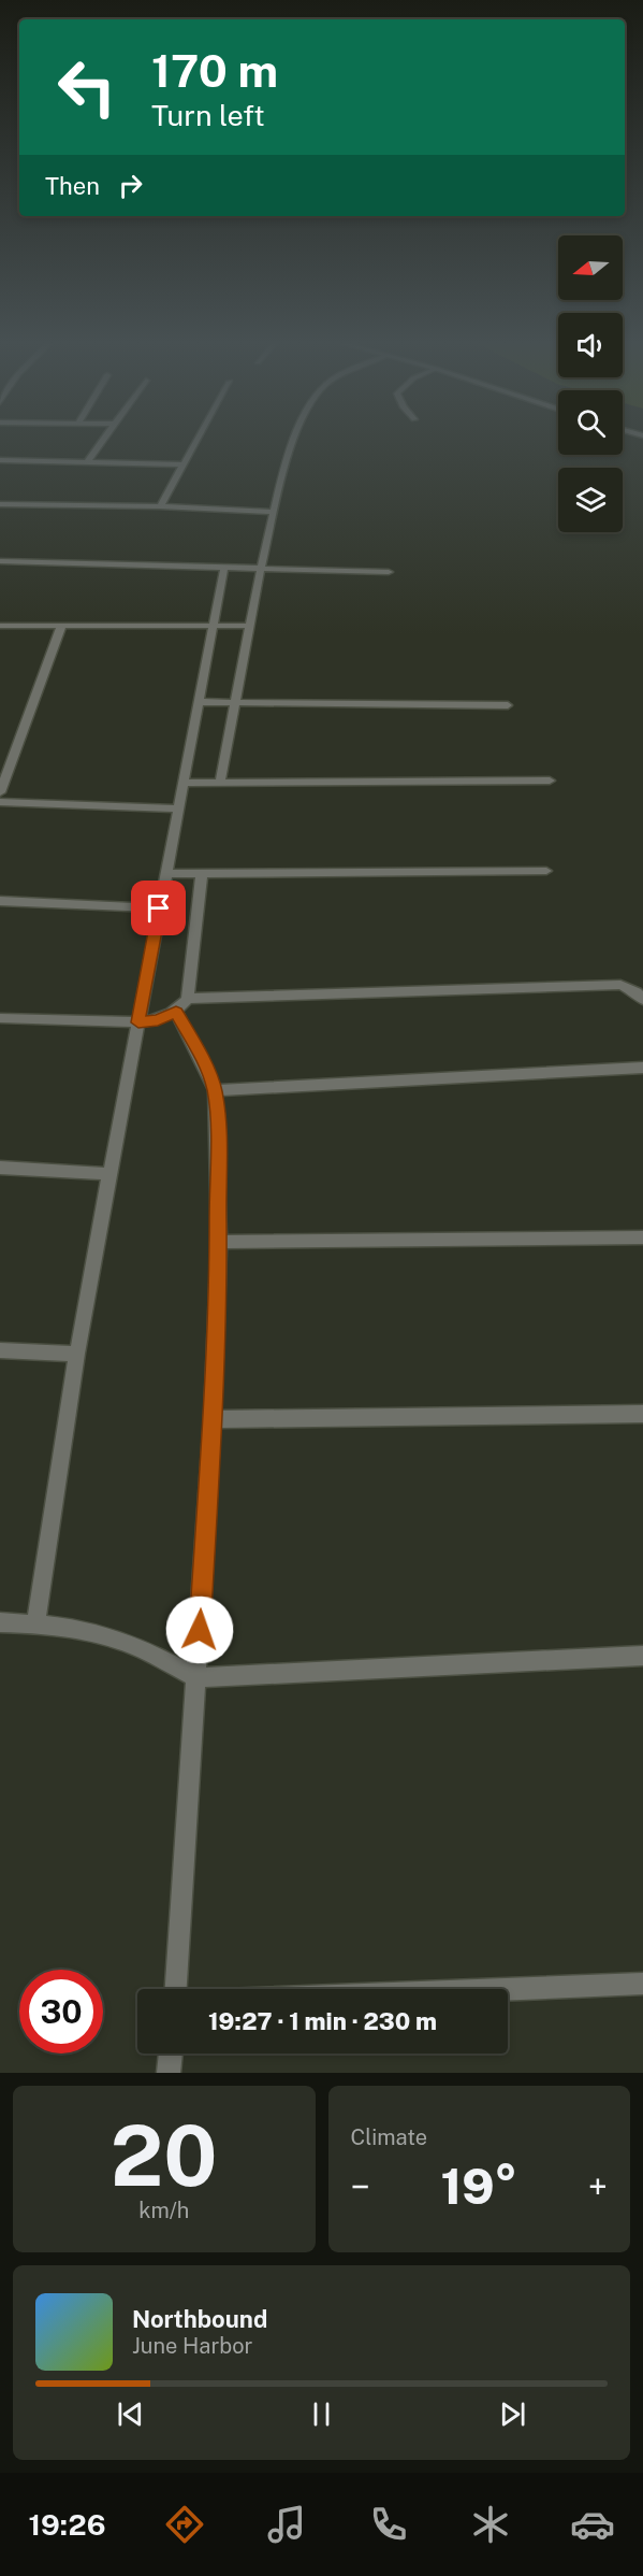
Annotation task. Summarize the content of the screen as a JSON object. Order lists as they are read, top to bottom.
{
  "north": "left",
  "page": {
    "turn": ["170 m", "Turn left"],
    "then": "Then",
    "limit": "30",
    "trip": "19:27 · 1 min · 230 m",
    "tile": [
      ["20", "km/h"],
      "Climate"
    ],
    "heat": ["−", "19°", "+"],
    "song": ["Northbound", "June Harbor"],
    "tabs": "19:26"
  }
}
